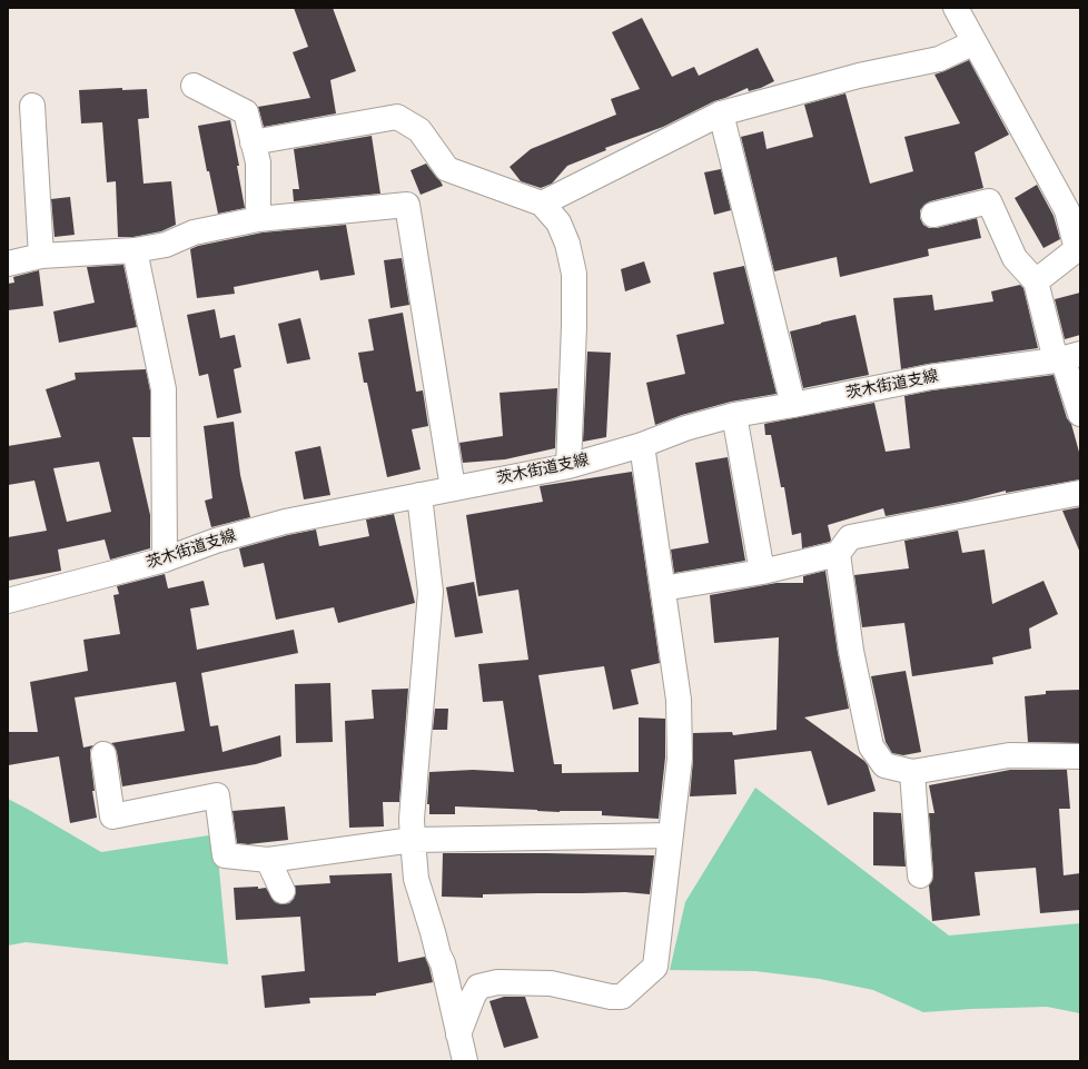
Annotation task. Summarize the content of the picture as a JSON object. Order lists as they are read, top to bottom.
{
  "streets": {
    "street": ["茨木街道支線"]
  }
}
